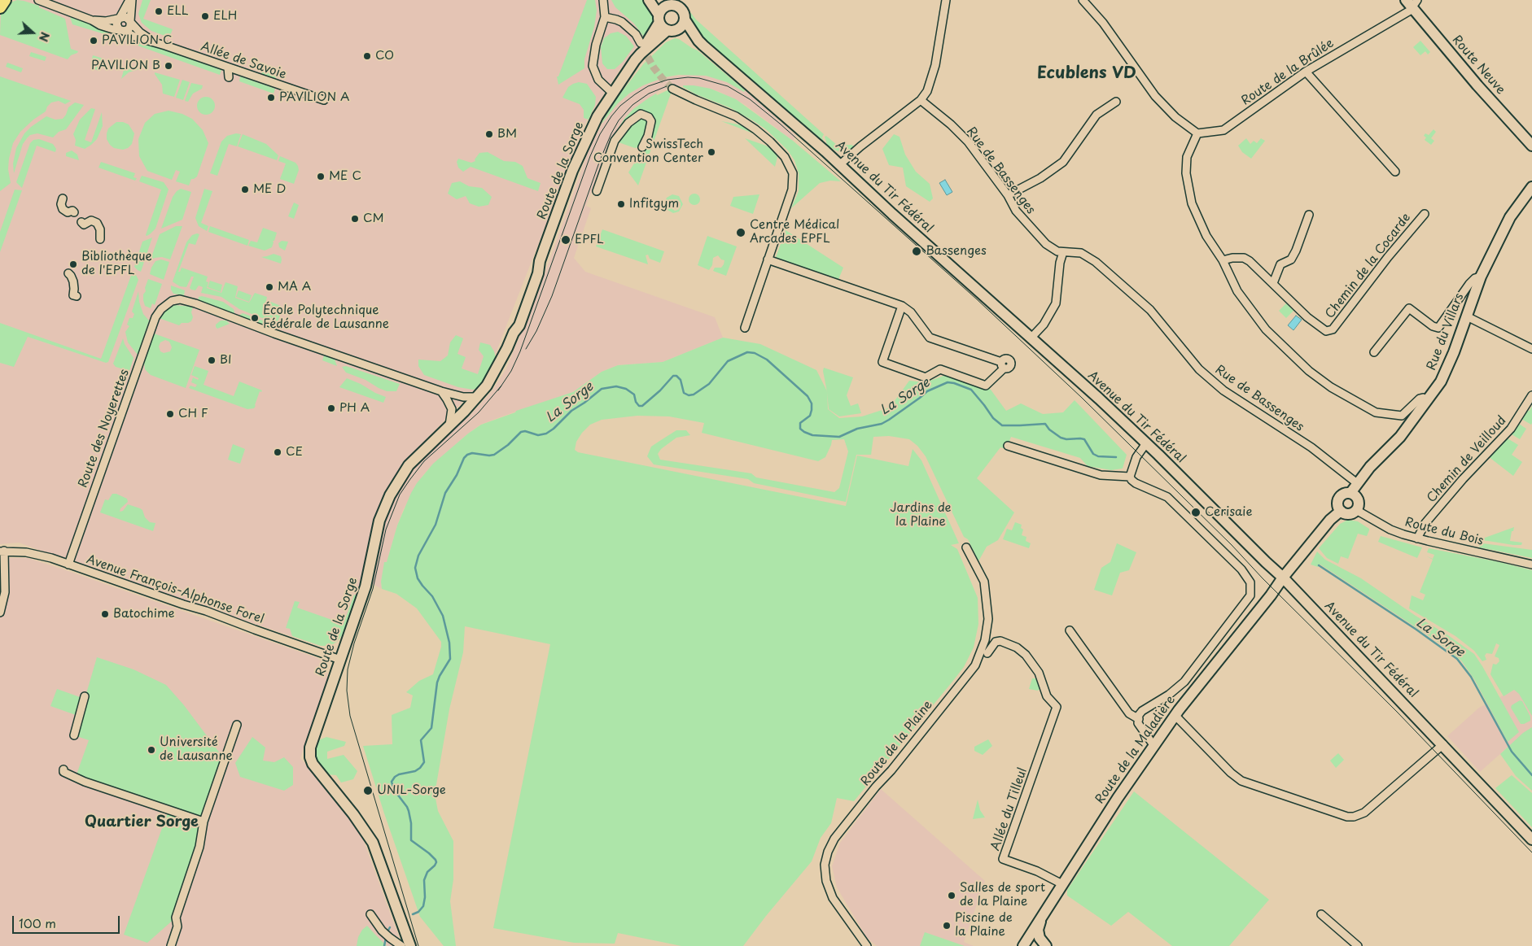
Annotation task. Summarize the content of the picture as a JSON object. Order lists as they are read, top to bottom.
{
  "streets": {
    "main road": [
      "Route Neuve",
      "Route de la Sorge",
      "Avenue du Tir Fédéral",
      "Rue du Villars",
      "Route de la Maladière"
    ],
    "street": [
      "Allée de Savoie",
      "Route de la Brûlée",
      "Rue de Bassenges",
      "Chemin de la Cocarde",
      "Route des Noyerettes",
      "Chemin de Veilloud",
      "Route du Bois",
      "Avenue François-Alphonse Forel",
      "Route de la Plaine",
      "Allée du Tilleul"
    ]
  },
  "crossings": [
    ["Route Neuve", "Route de la Brûlée"],
    ["Route de la Sorge", "Avenue du Tir Fédéral"],
    ["Route de la Sorge", "Avenue François-Alphonse Forel"],
    ["Rue de Bassenges", "Rue du Villars"],
    ["Avenue du Tir Fédéral", "Route de la Maladière"],
    ["Rue du Villars", "Route du Bois"],
    ["Route des Noyerettes", "Avenue François-Alphonse Forel"],
    ["Chemin de Veilloud", "Route du Bois"],
    ["Route de la Maladière", "Allée du Tilleul"]
  ],
  "districts": ["Ecublens VD", "Quartier Sorge"],
  "water": ["La Sorge"],
  "parks": ["Jardins de la Plaine"],
  "places": [
    "ELL",
    "ELH",
    "PAVILION C",
    "CO",
    "PAVILION B",
    "PAVILION A",
    "BM",
    "SwissTech Convention Center",
    "ME C",
    "ME D",
    "Infitgym",
    "CM",
    "Centre Médical Arcades EPFL",
    "EPFL",
    "Bassenges",
    "Bibliothèque de l'EPFL",
    "MA A",
    "École Polytechnique Fédérale de Lausanne",
    "BI",
    "PH A",
    "CH F",
    "CE",
    "Cerisaie",
    "Batochime",
    "Université de Lausanne",
    "UNIL-Sorge",
    "Salles de sport de la Plaine",
    "Piscine de la Plaine"
  ],
  "scale_bar": "100 m",
  "north": "right"
}
